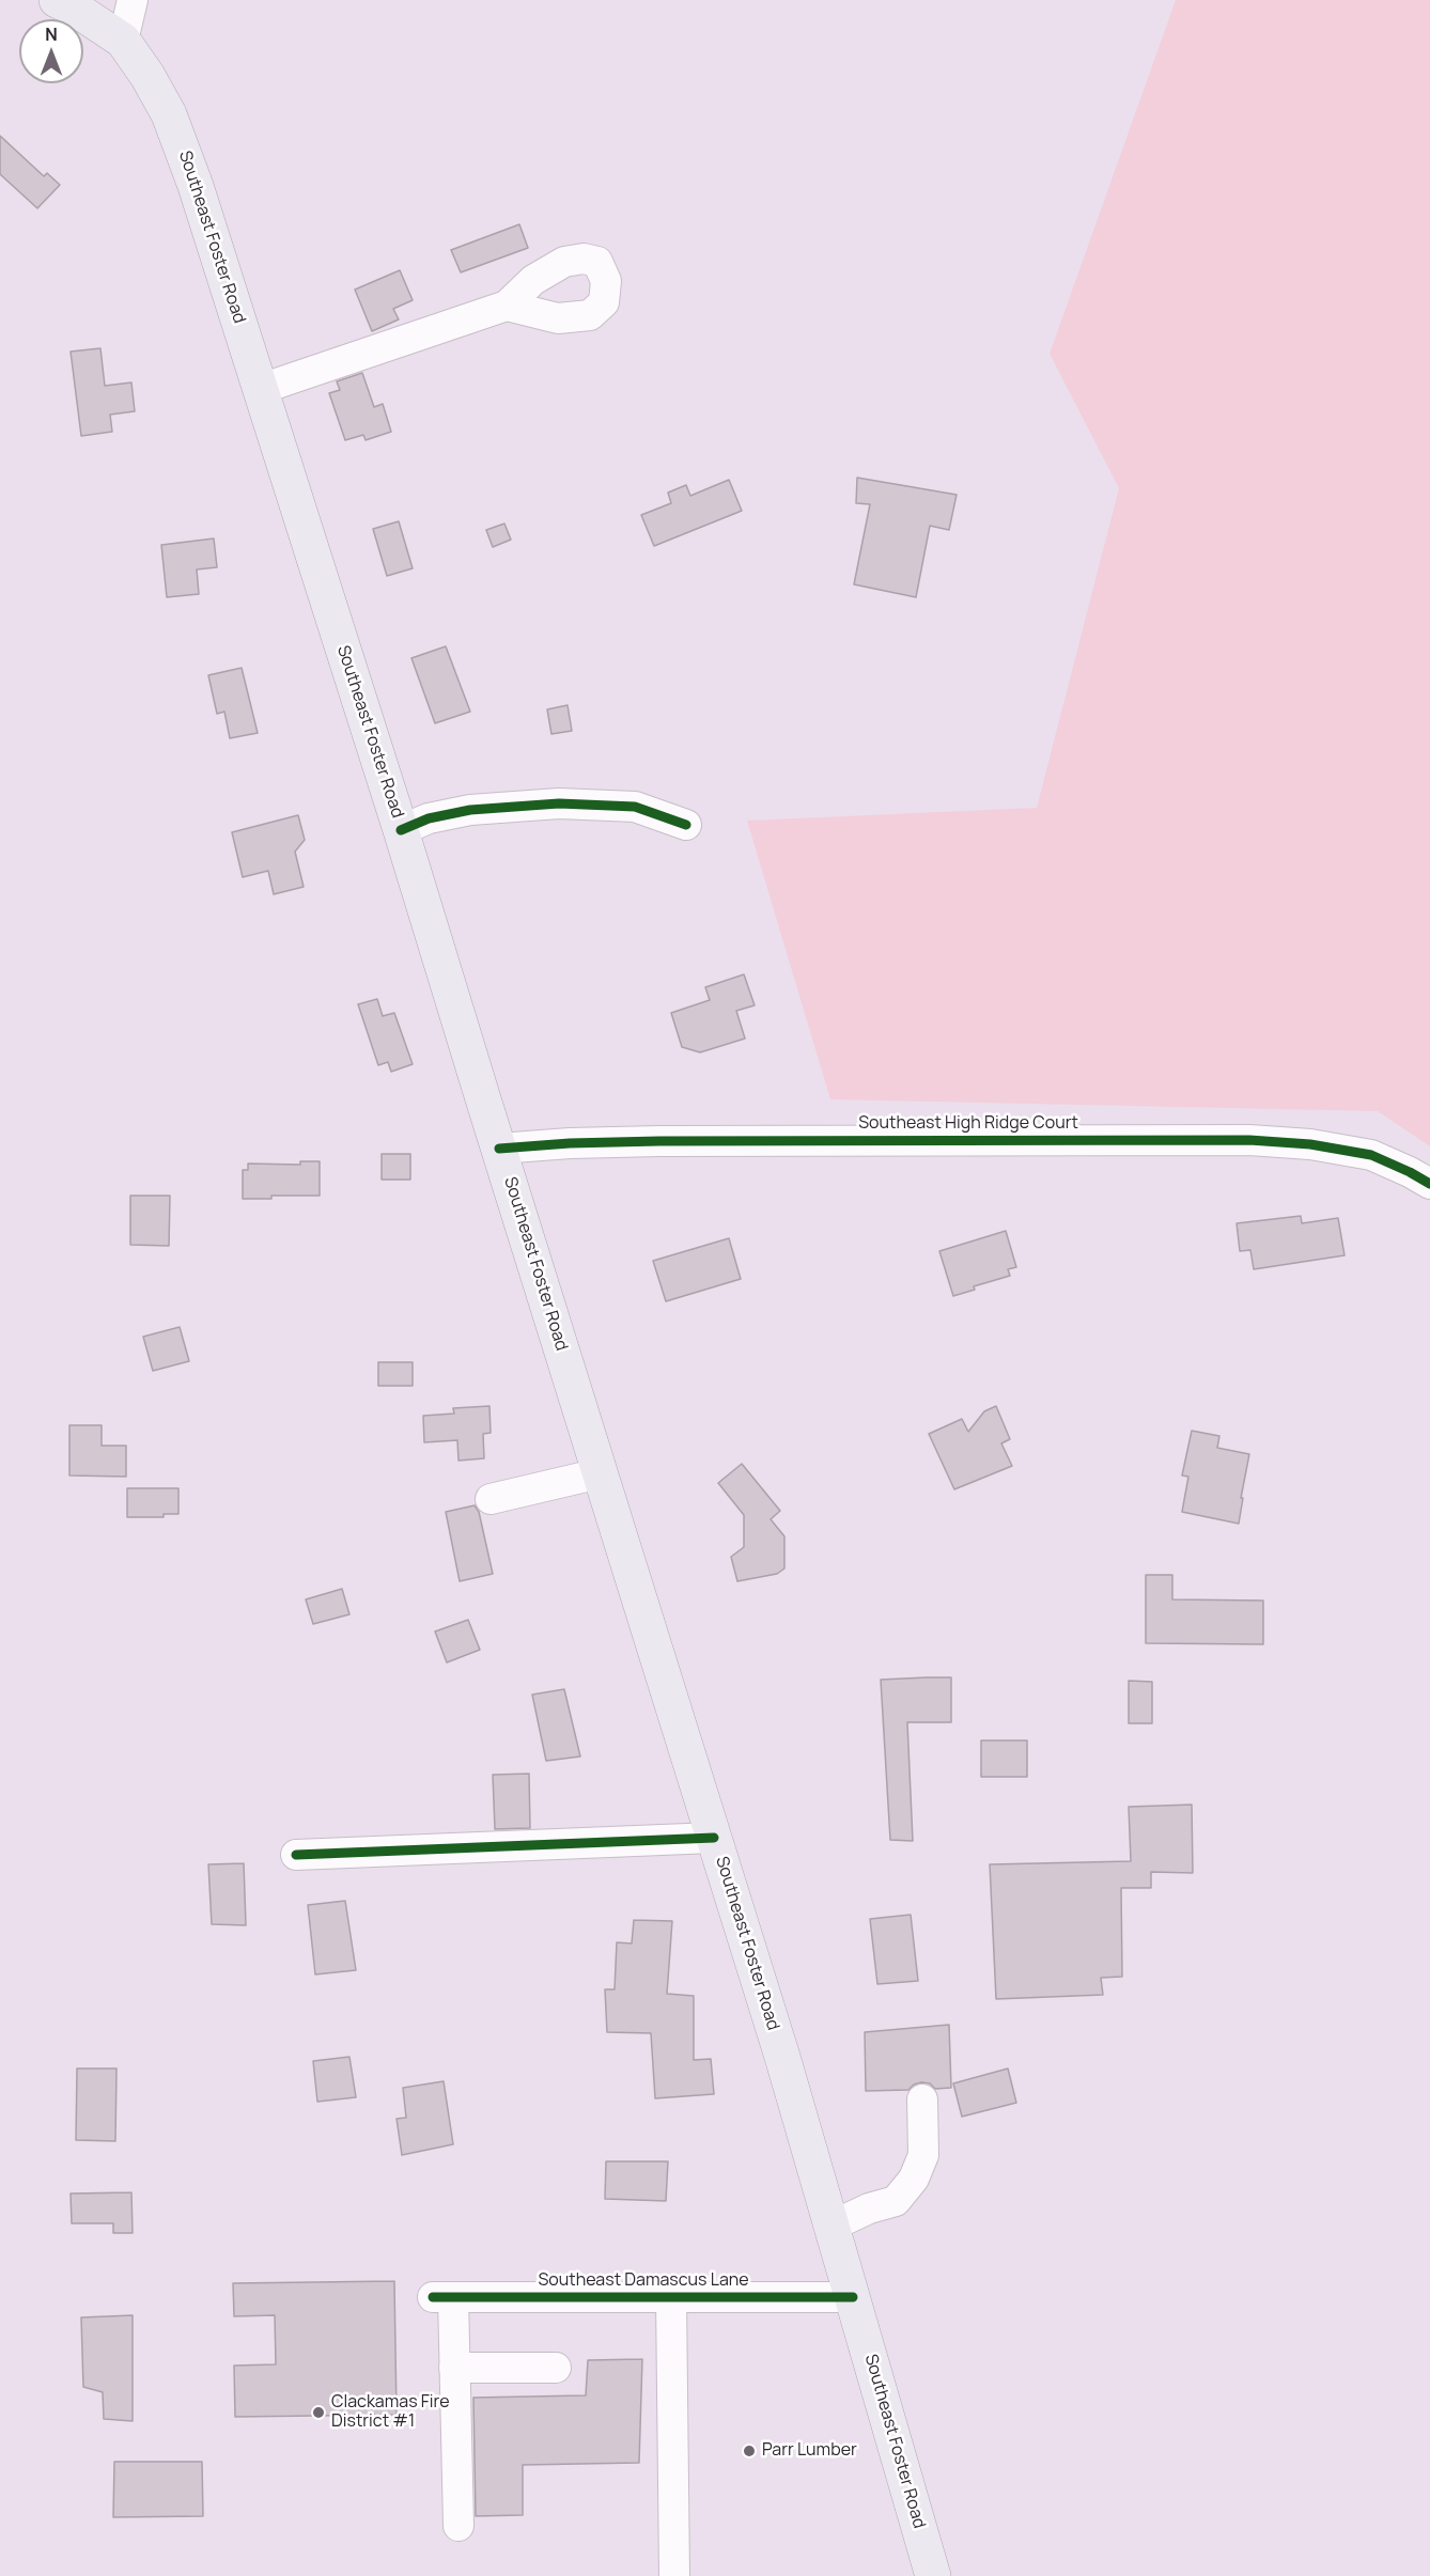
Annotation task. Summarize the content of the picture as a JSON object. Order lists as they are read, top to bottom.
{
  "streets": {
    "main road": ["Southeast Foster Road"],
    "street": ["Southeast High Ridge Court", "Southeast Damascus Lane"]
  },
  "crossings": [
    ["Southeast Foster Road", "Southeast High Ridge Court"],
    ["Southeast Foster Road", "Southeast Damascus Lane"]
  ],
  "places": ["Clackamas Fire District #1", "Parr Lumber"],
  "north": "top"
}
